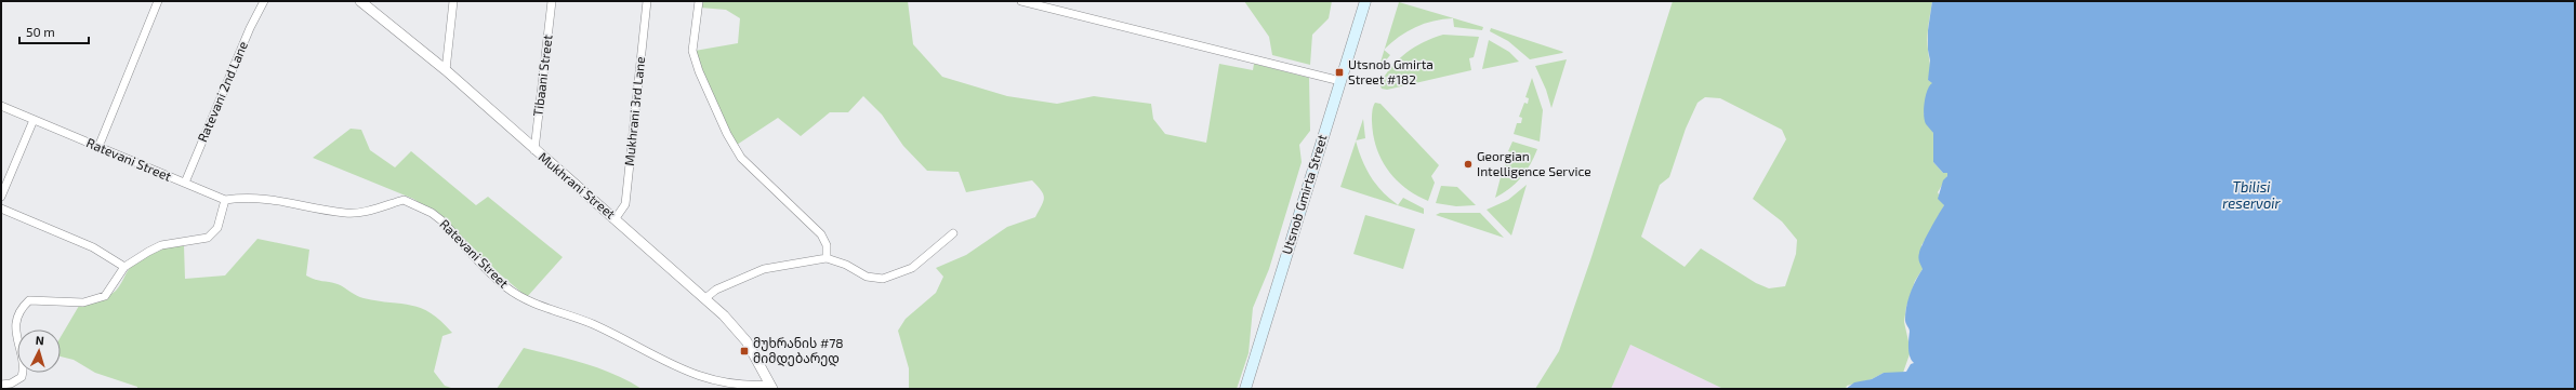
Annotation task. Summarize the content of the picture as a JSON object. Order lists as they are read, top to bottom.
{
  "streets": {
    "main road": ["Utsnob Gmirta Street"],
    "street": [
      "Tibaani Street",
      "Ratevani 2nd Lane",
      "Mukhrani 3rd Lane",
      "Ratevani Street",
      "Mukhrani Street"
    ]
  },
  "crossings": [
    ["Tibaani Street", "Mukhrani Street"],
    ["Ratevani 2nd Lane", "Ratevani Street"],
    ["Mukhrani 3rd Lane", "Mukhrani Street"],
    ["Ratevani Street", "Mukhrani Street"]
  ],
  "water": ["Tbilisi reservoir"],
  "places": {
    "transit": ["Utsnob Gmirta Street #182", "მუხრანის #78 მიმდებარედ"],
    "other": ["Georgian Intelligence Service"]
  },
  "scale_bar": "50 m",
  "north": "top"
}
